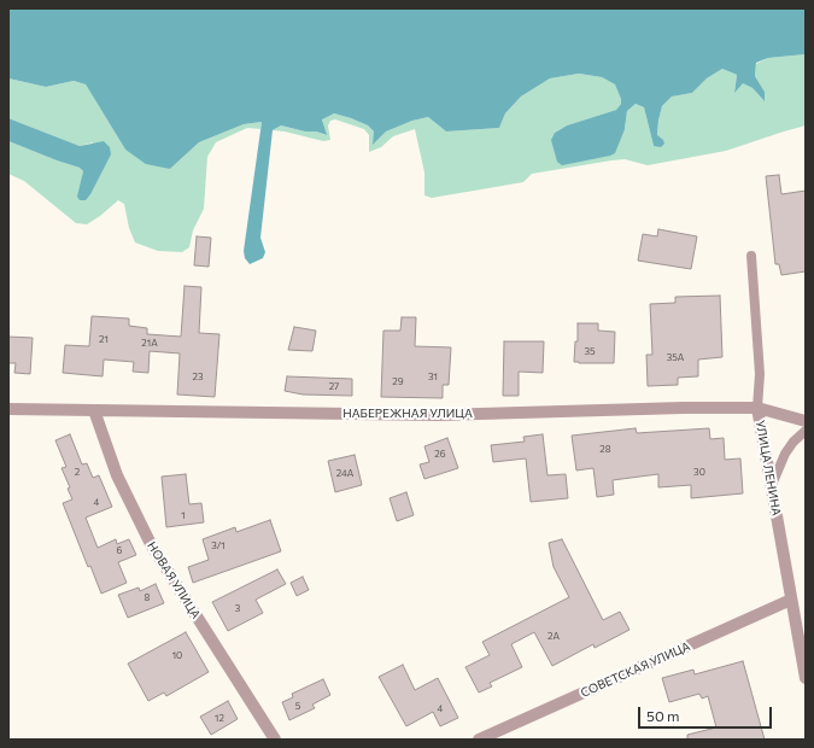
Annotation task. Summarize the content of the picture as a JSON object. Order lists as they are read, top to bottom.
{
  "streets": {
    "street": [
      "НАБЕРЕЖНАЯ УЛИЦА",
      "УЛИЦА ЛЕНИНА",
      "НОВАЯ УЛИЦА",
      "СОВЕТСКАЯ УЛИЦА"
    ]
  },
  "crossings": [
    ["НАБЕРЕЖНАЯ УЛИЦА", "УЛИЦА ЛЕНИНА"],
    ["НАБЕРЕЖНАЯ УЛИЦА", "НОВАЯ УЛИЦА"],
    ["УЛИЦА ЛЕНИНА", "СОВЕТСКАЯ УЛИЦА"]
  ],
  "house_numbers": [
    "21",
    "21А",
    "35",
    "35А",
    "23",
    "31",
    "29",
    "27",
    "28",
    "26",
    "2",
    "30",
    "24А",
    "4",
    "1",
    "3/1",
    "6",
    "8",
    "3",
    "2А",
    "10",
    "5",
    "4",
    "12"
  ],
  "scale_bar": "50 m"
}
